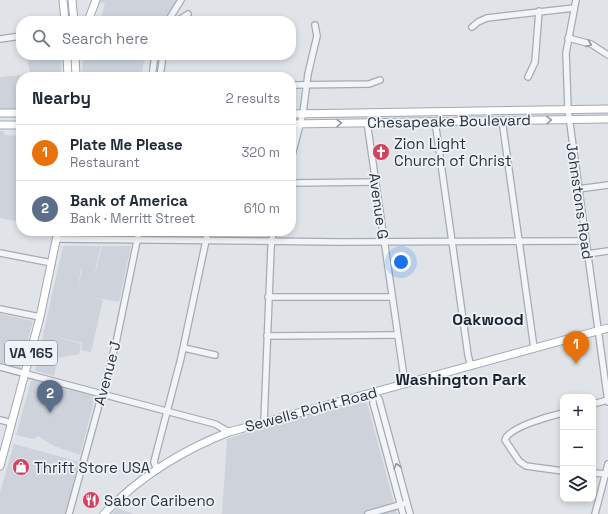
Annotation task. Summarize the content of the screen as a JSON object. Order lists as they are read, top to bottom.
{
  "streets": {
    "main road": ["Chesapeake Boulevard", "VA 165", "Sewells Point Road"],
    "street": ["Johnstons Road", "Avenue G", "Avenue J"]
  },
  "crossings": [
    ["Chesapeake Boulevard", "Johnstons Road"],
    ["Chesapeake Boulevard", "Avenue G"],
    ["Johnstons Road", "Sewells Point Road"],
    ["Avenue G", "Sewells Point Road"]
  ],
  "districts": ["Oakwood", "Washington Park"],
  "places": {
    "church": ["Zion Light Church of Christ"],
    "shop": ["Thrift Store USA"],
    "restaurant": ["Sabor Caribeno"]
  },
  "page": {
    "search": "Search here",
    "heading": ["Nearby", "2 results"],
    "list": [
      {
        "mark": "1",
        "name": "Plate Me Please",
        "note": "Restaurant",
        "value": "320 m"
      },
      {
        "mark": "2",
        "name": "Bank of America",
        "note": "Bank · Merritt Street",
        "value": "610 m"
      }
    ],
    "pins": ["1", "2"],
    "map_buttons": ["+", "−"]
  }
}
